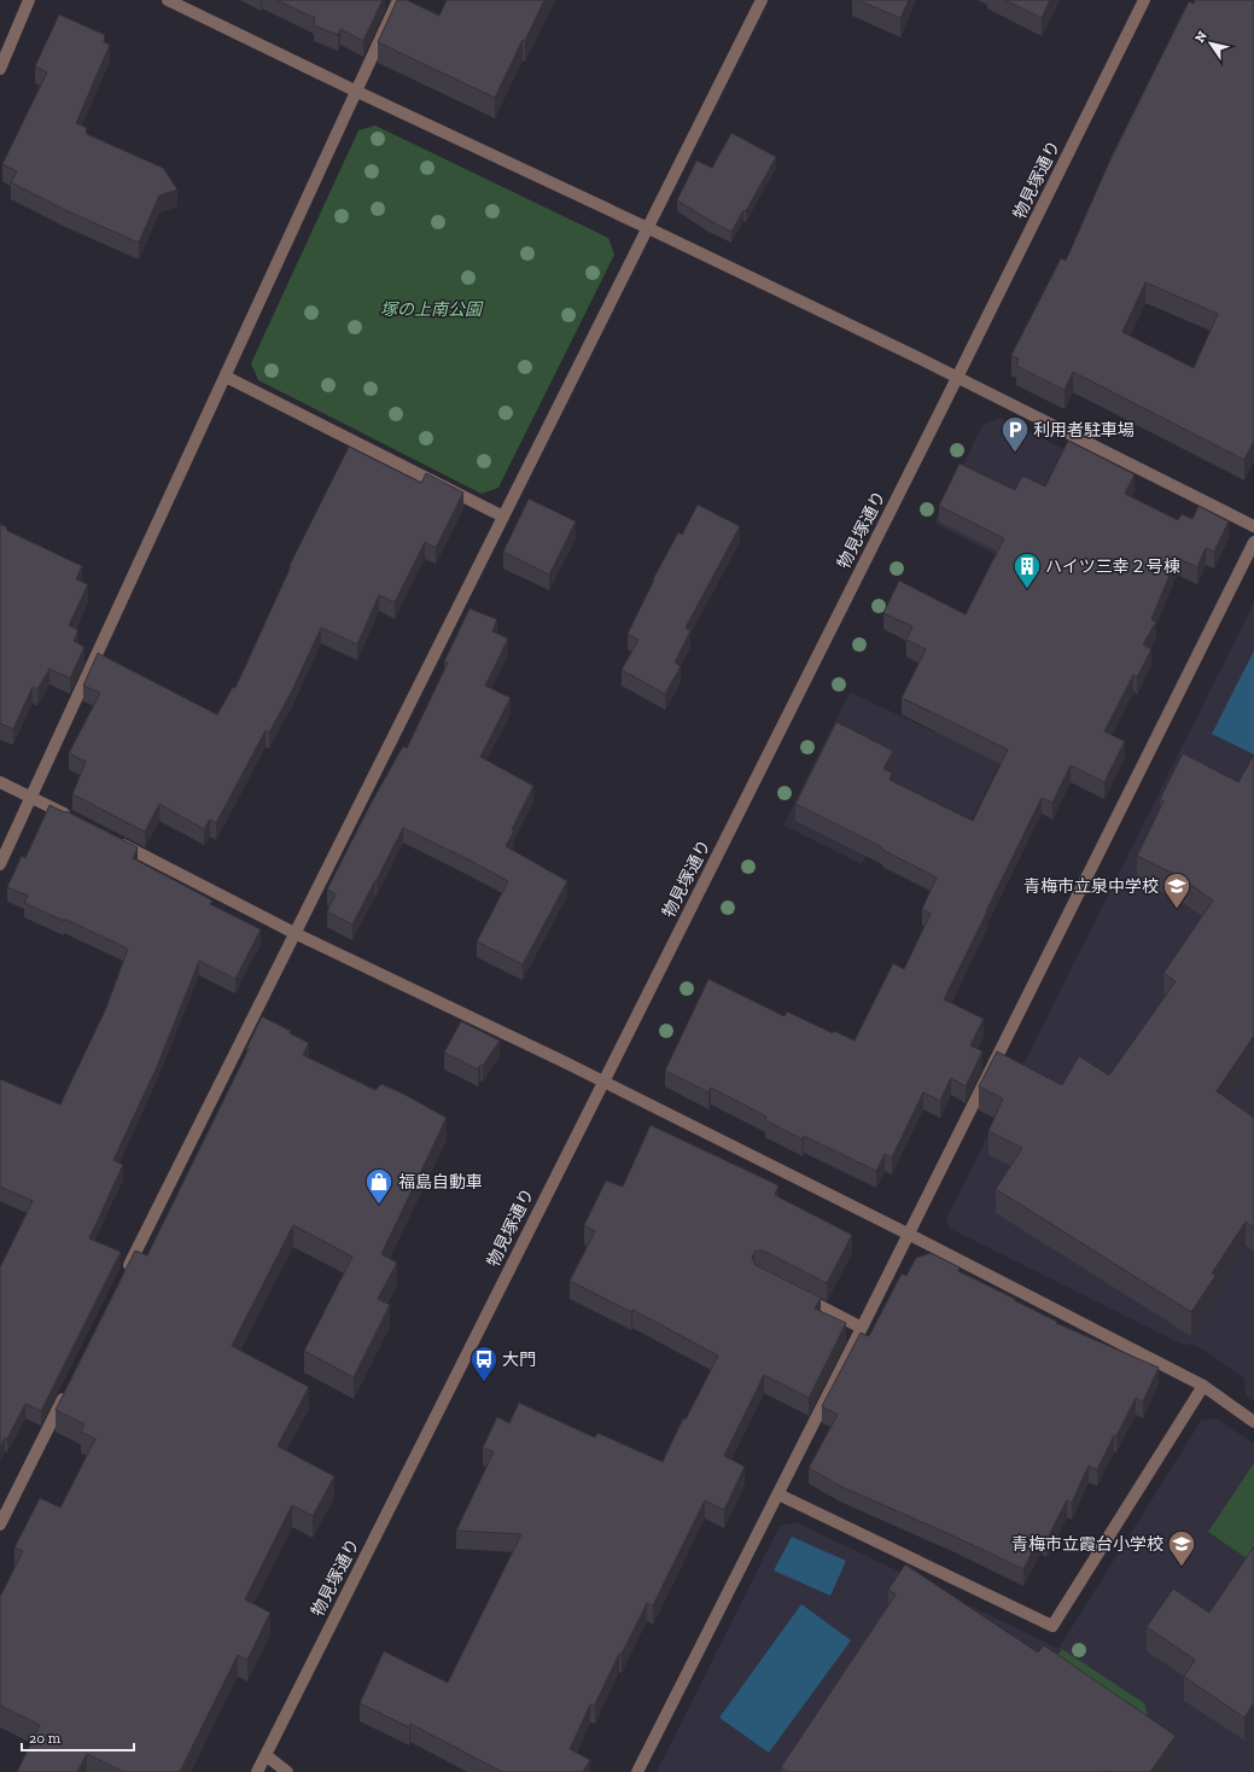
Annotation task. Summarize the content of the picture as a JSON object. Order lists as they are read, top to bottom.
{
  "streets": {
    "street": ["物見塚通り"]
  },
  "parks": ["塚の上南公園"],
  "places": {
    "parking": ["利用者駐車場"],
    "building": ["ハイツ三幸２号棟"],
    "school or university": ["青梅市立泉中学校", "青梅市立霞台小学校"],
    "shop": ["福島自動車"],
    "bus stop": ["大門"]
  },
  "scale_bar": "20 m",
  "north": "top left"
}
